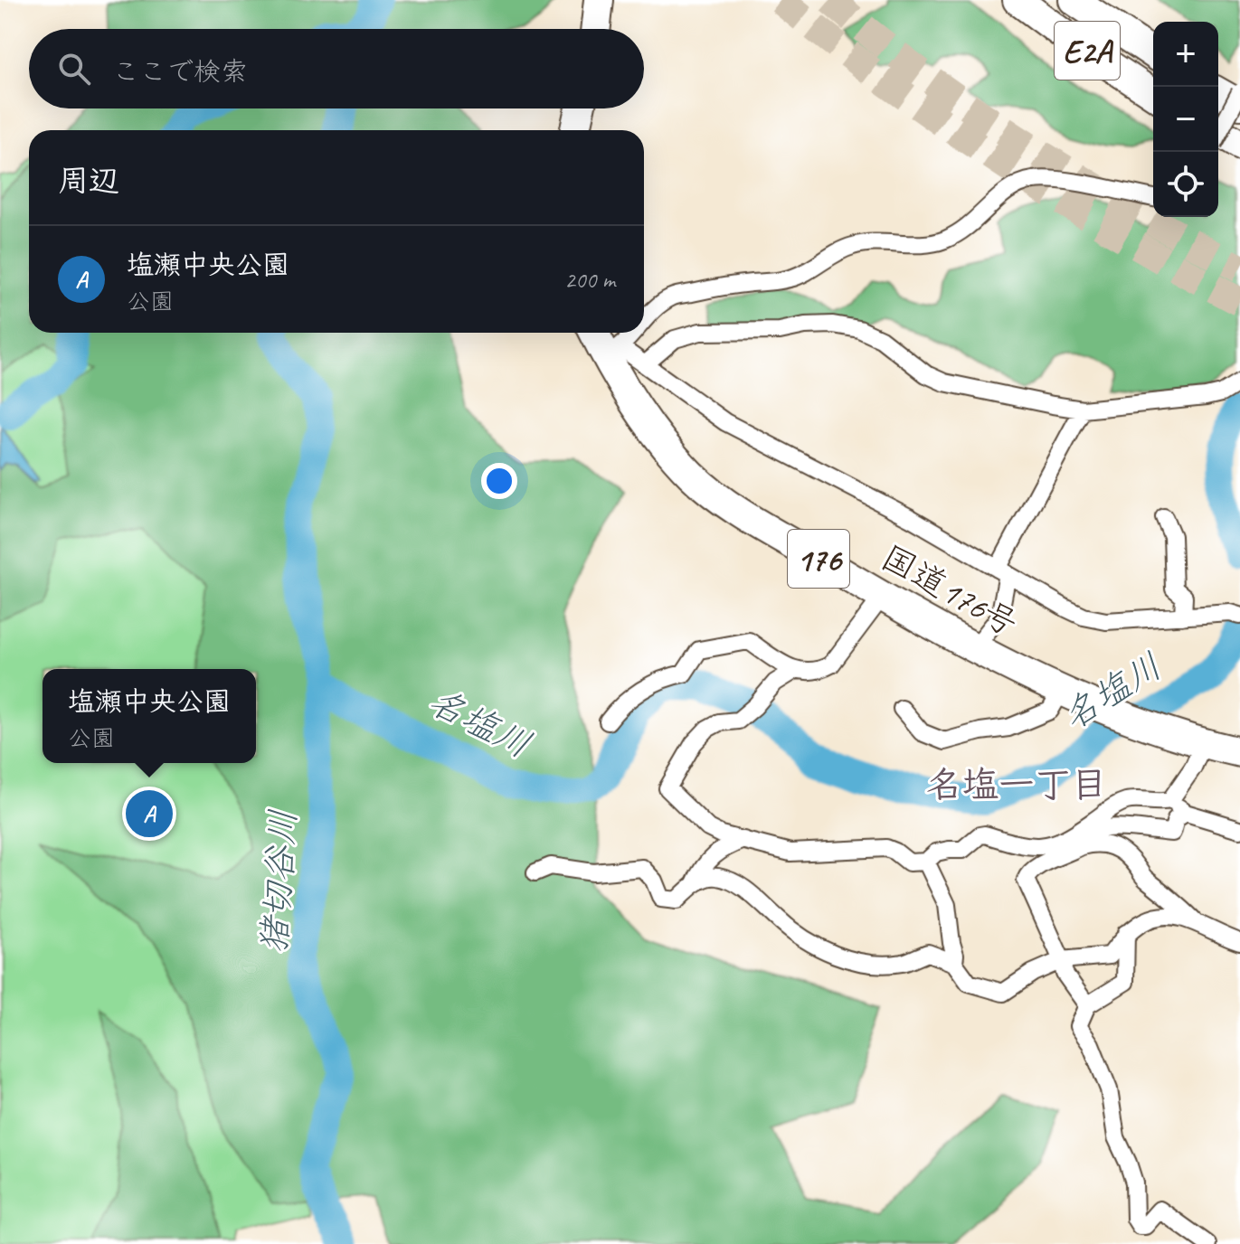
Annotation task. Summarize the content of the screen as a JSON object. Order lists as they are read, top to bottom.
{
  "streets": {
    "highway": ["E2A", "176", "国道176号"]
  },
  "districts": ["名塩一丁目"],
  "water": ["名塩川", "猪切谷川"],
  "page": {
    "map_buttons": ["+", "−"],
    "search": "ここで検索",
    "heading": "周辺",
    "list": [
      {
        "mark": "A",
        "name": "塩瀬中央公園",
        "note": "公園",
        "value": "200 m"
      }
    ],
    "popup": ["塩瀬中央公園", "公園"],
    "pins": "A"
  }
}
